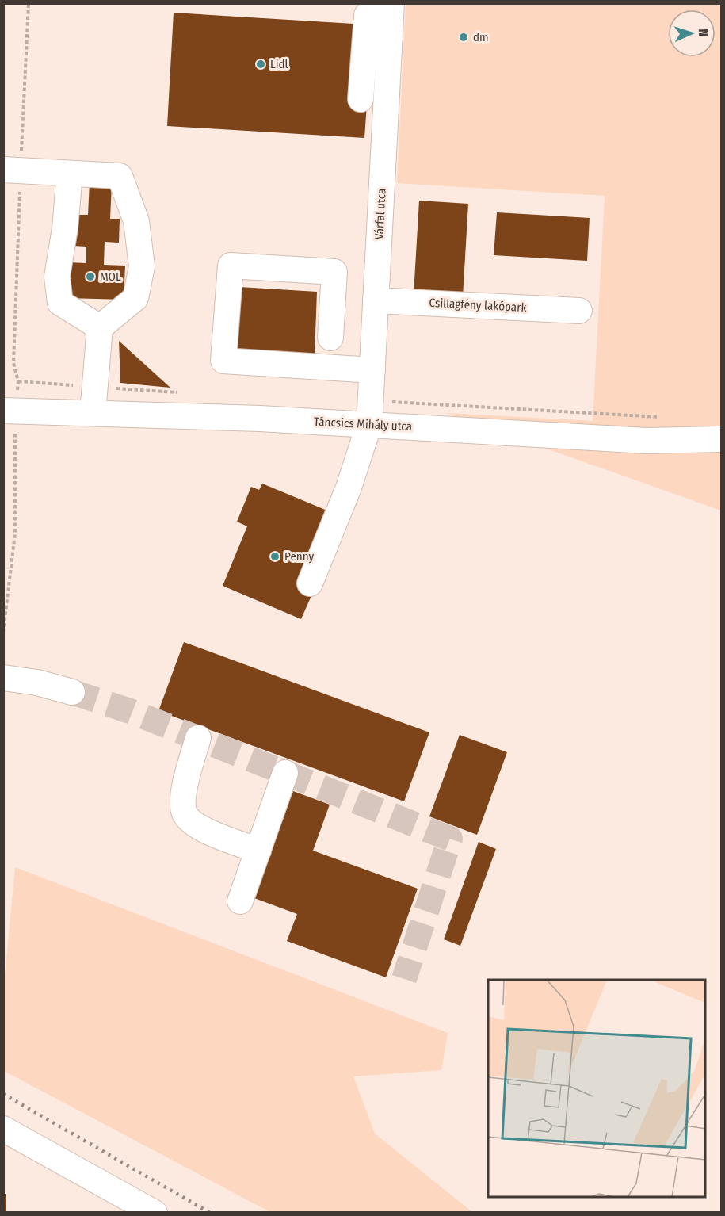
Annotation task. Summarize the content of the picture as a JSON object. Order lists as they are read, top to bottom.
{
  "streets": {
    "street": ["Várfal utca", "Csillagfény lakópark", "Táncsics Mihály utca"]
  },
  "crossings": [
    ["Várfal utca", "Csillagfény lakópark"],
    ["Várfal utca", "Táncsics Mihály utca"]
  ],
  "places": [
    "dm",
    "Lidl",
    "MOL",
    "Penny"
  ],
  "north": "right"
}
